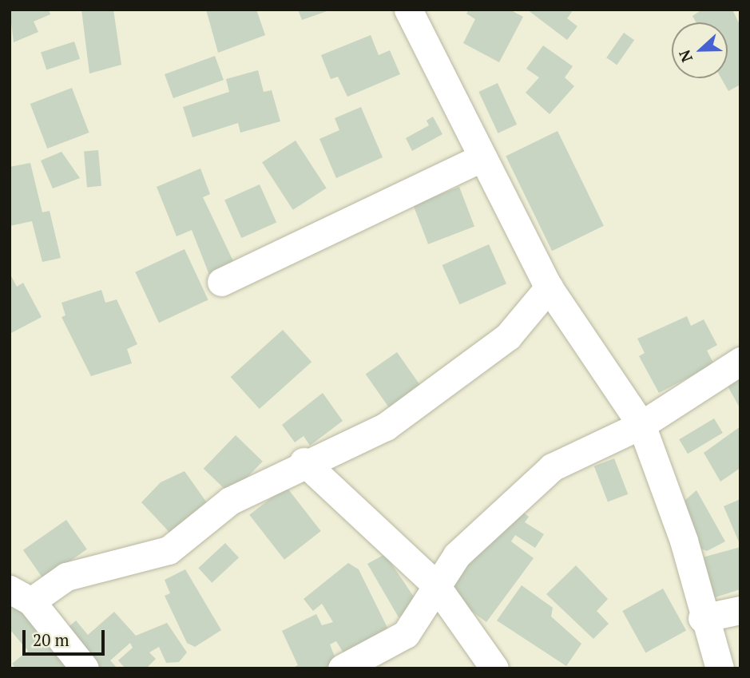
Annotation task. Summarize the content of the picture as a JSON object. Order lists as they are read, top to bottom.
{
  "scale_bar": "20 m",
  "north": "left"
}
